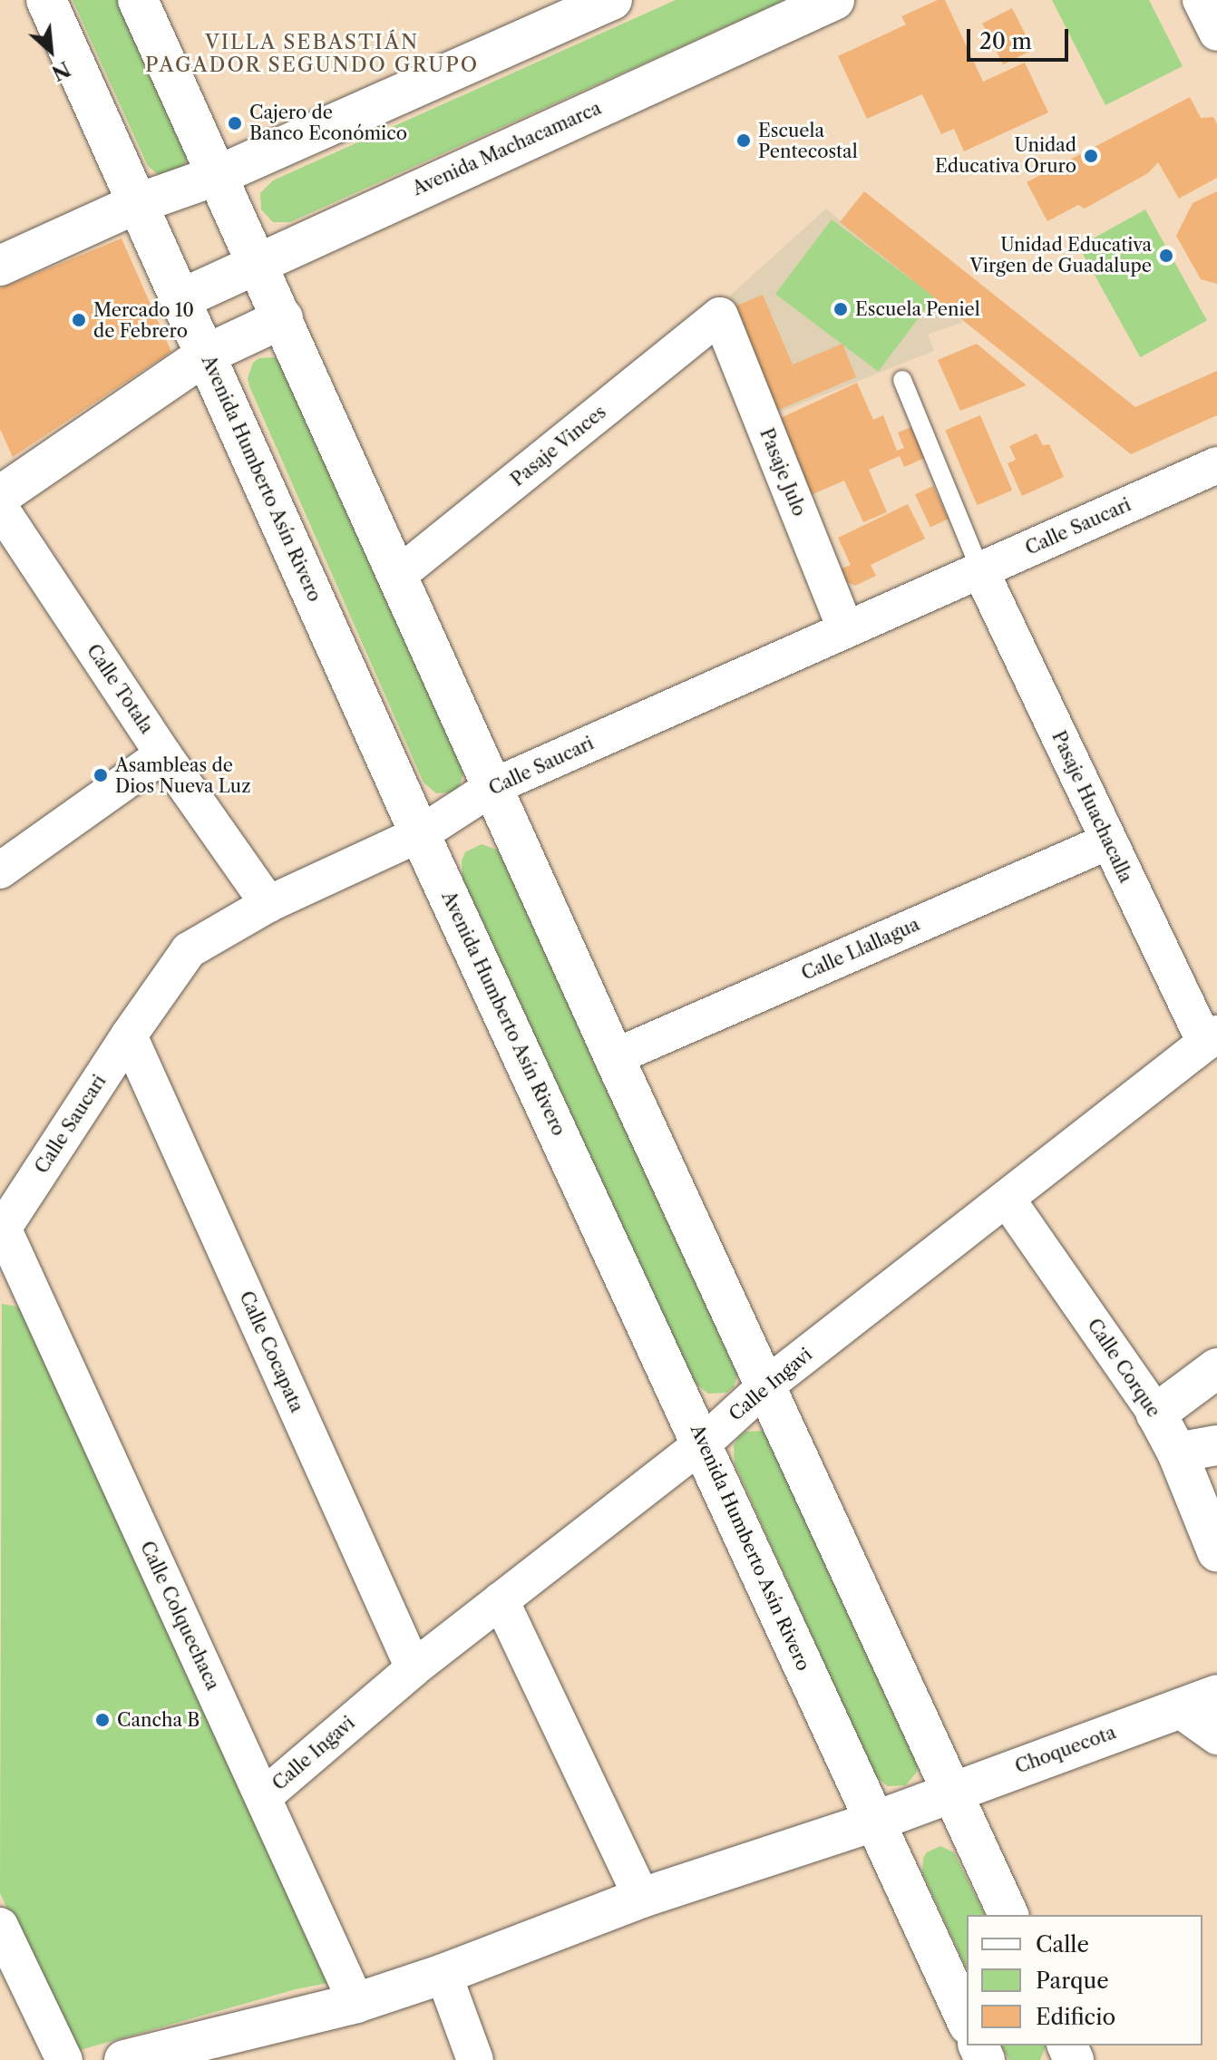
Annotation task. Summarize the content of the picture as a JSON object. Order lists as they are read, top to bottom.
{
  "streets": {
    "street": [
      "Avenida Machacamarca",
      "Pasaje Vinces",
      "Pasaje Julo",
      "Avenida Humberto Asín Rivero",
      "Calle Saucari",
      "Calle Totala",
      "Pasaje Huachacalla",
      "Calle Llallagua",
      "Calle Cocapata",
      "Calle Corque",
      "Calle Ingavi",
      "Calle Colquechaca",
      "Choquecota"
    ]
  },
  "crossings": [
    ["Avenida Machacamarca", "Avenida Humberto Asín Rivero"],
    ["Pasaje Vinces", "Pasaje Julo"],
    ["Pasaje Julo", "Calle Saucari"],
    ["Avenida Humberto Asín Rivero", "Calle Saucari"],
    ["Avenida Humberto Asín Rivero", "Calle Ingavi"],
    ["Avenida Humberto Asín Rivero", "Choquecota"],
    ["Calle Saucari", "Calle Totala"],
    ["Calle Saucari", "Pasaje Huachacalla"],
    ["Calle Saucari", "Calle Cocapata"],
    ["Calle Saucari", "Calle Colquechaca"],
    ["Pasaje Huachacalla", "Calle Llallagua"],
    ["Pasaje Huachacalla", "Calle Ingavi"],
    ["Calle Cocapata", "Calle Ingavi"],
    ["Calle Corque", "Calle Ingavi"],
    ["Calle Ingavi", "Calle Colquechaca"],
    ["Calle Colquechaca", "Choquecota"]
  ],
  "districts": ["VILLA SEBASTIÁN PAGADOR SEGUNDO GRUPO"],
  "places": [
    "Cajero de Banco Económico",
    "Escuela Pentecostal",
    "Unidad Educativa Oruro",
    "Unidad Educativa Virgen de Guadalupe",
    "Escuela Peniel",
    "Mercado 10 de Febrero",
    "Asambleas de Dios Nueva Luz",
    "Cancha B"
  ],
  "legend": ["Calle", "Parque", "Edificio"],
  "scale_bar": "20 m",
  "north": "bottom right"
}
